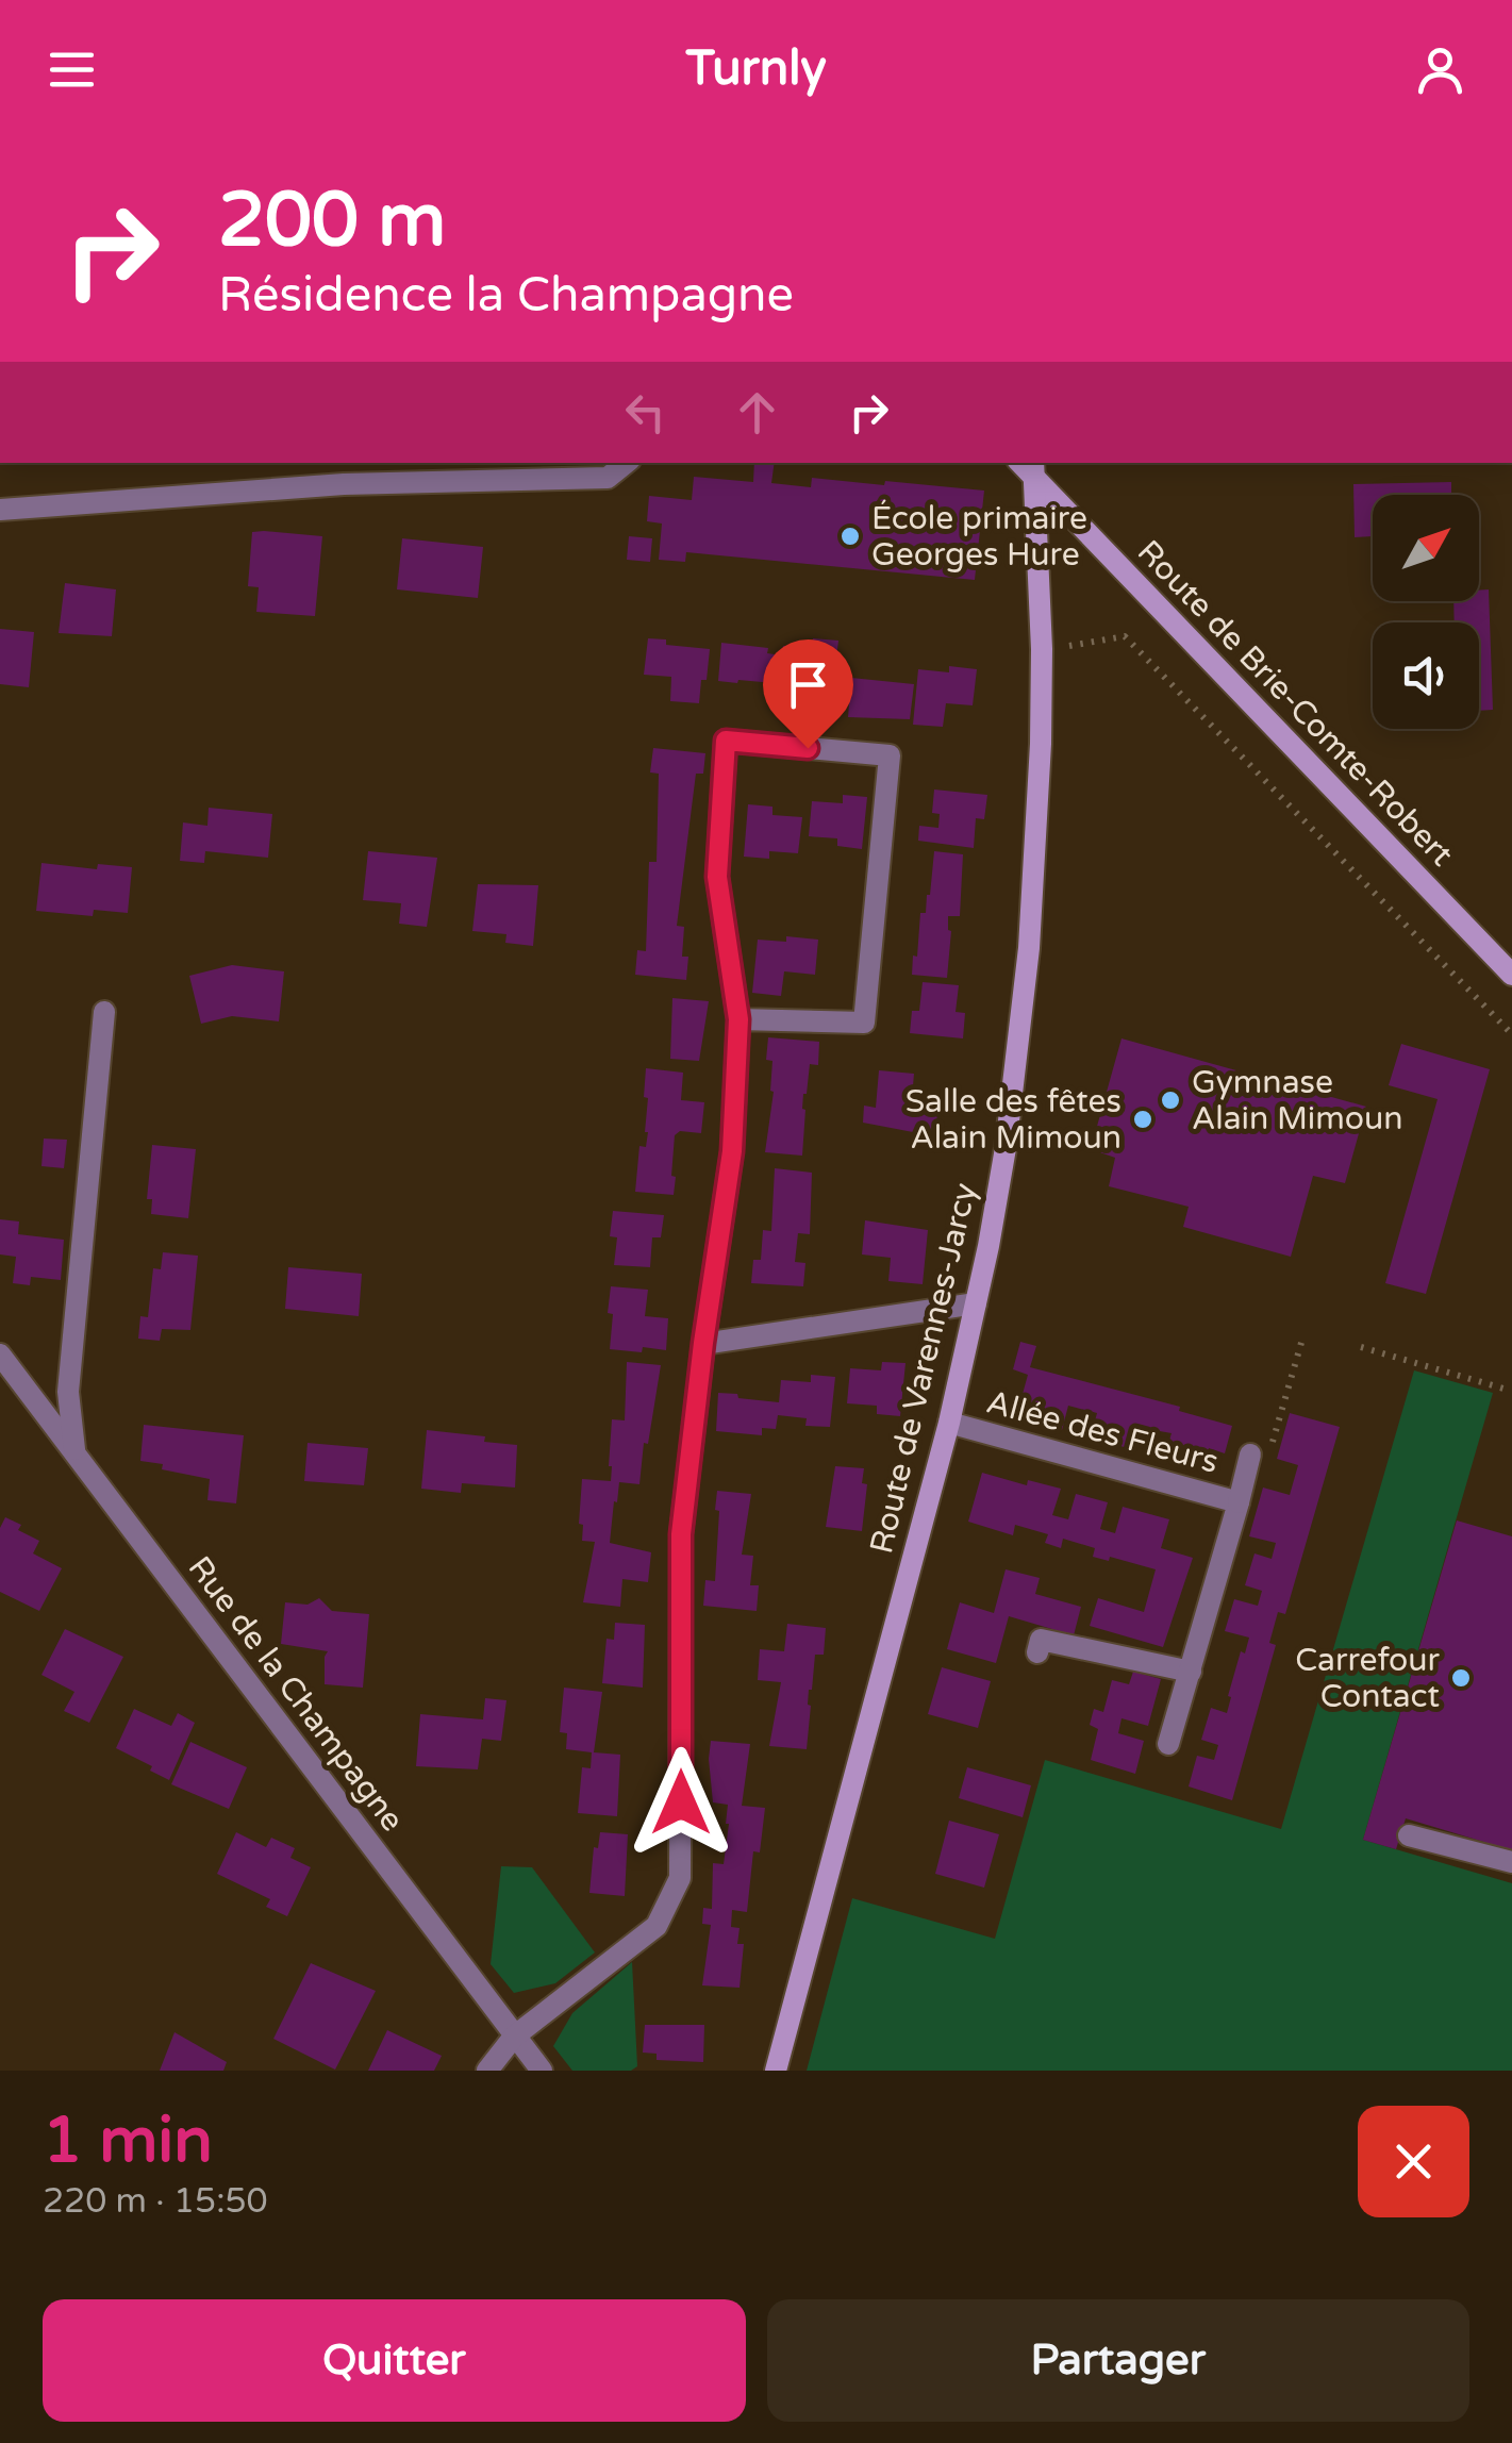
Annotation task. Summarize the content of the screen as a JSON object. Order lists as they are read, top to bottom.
{
  "streets": {
    "street": [
      "Route de Brie-Comte-Robert",
      "Route de Varennes-Jarcy",
      "Allée des Fleurs",
      "Rue de la Champagne"
    ]
  },
  "crossings": [
    ["Route de Brie-Comte-Robert", "Route de Varennes-Jarcy"],
    ["Route de Varennes-Jarcy", "Allée des Fleurs"]
  ],
  "places": [
    "École primaire Georges Hure",
    "Gymnase Alain Mimoun",
    "Salle des fêtes Alain Mimoun",
    "Carrefour Contact"
  ],
  "north": "top right",
  "page": {
    "header": "Turnly",
    "turn": ["200 m", "Résidence la Champagne"],
    "heading": ["1 min", "220 m · 15:50"],
    "buttons": ["Quitter", "Partager"]
  }
}
